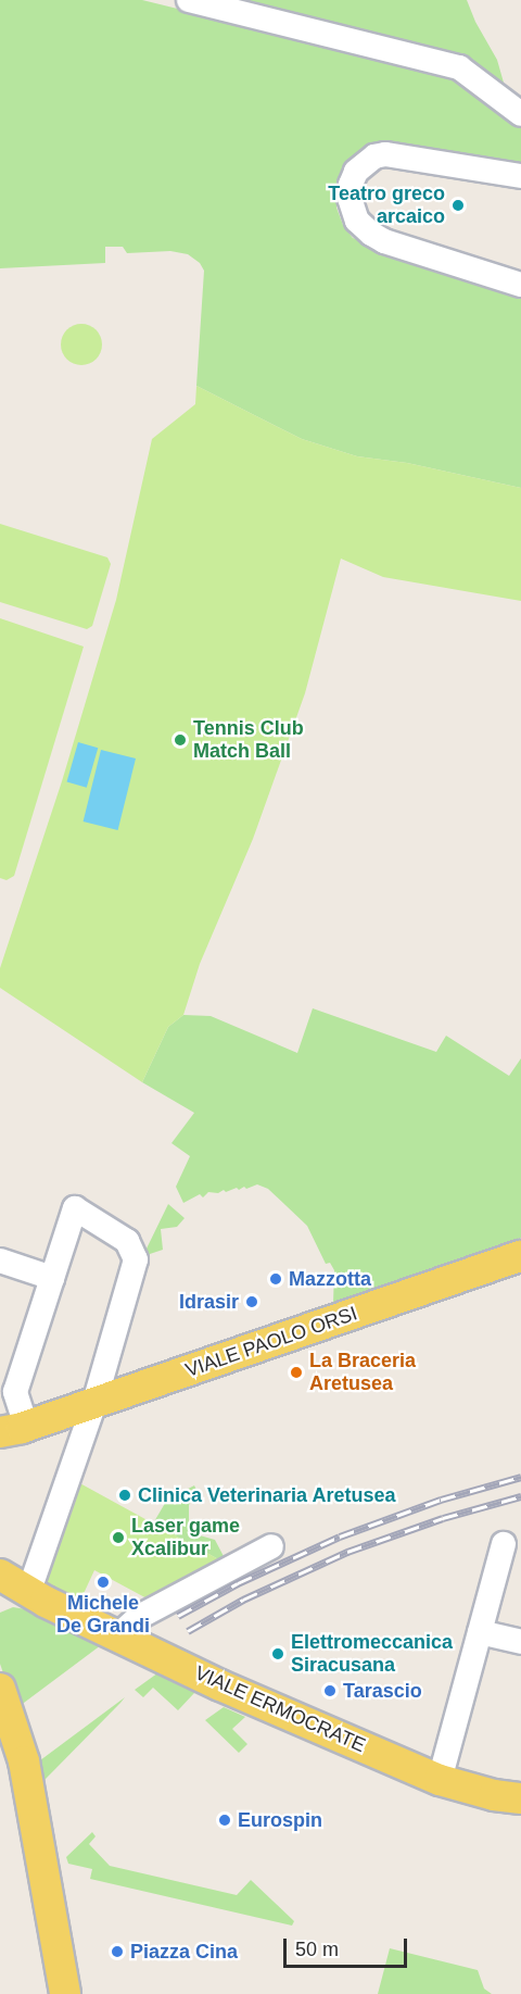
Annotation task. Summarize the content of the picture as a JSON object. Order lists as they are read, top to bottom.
{
  "streets": {
    "main road": ["VIALE PAOLO ORSI", "VIALE ERMOCRATE"]
  },
  "places": [
    "Teatro greco arcaico",
    "Tennis Club Match Ball",
    "Mazzotta",
    "Idrasir",
    "La Braceria Aretusea",
    "Clinica Veterinaria Aretusea",
    "Laser game Xcalibur",
    "Michele De Grandi",
    "Elettromeccanica Siracusana",
    "Tarascio",
    "Eurospin",
    "Piazza Cina"
  ],
  "scale_bar": "50 m"
}
